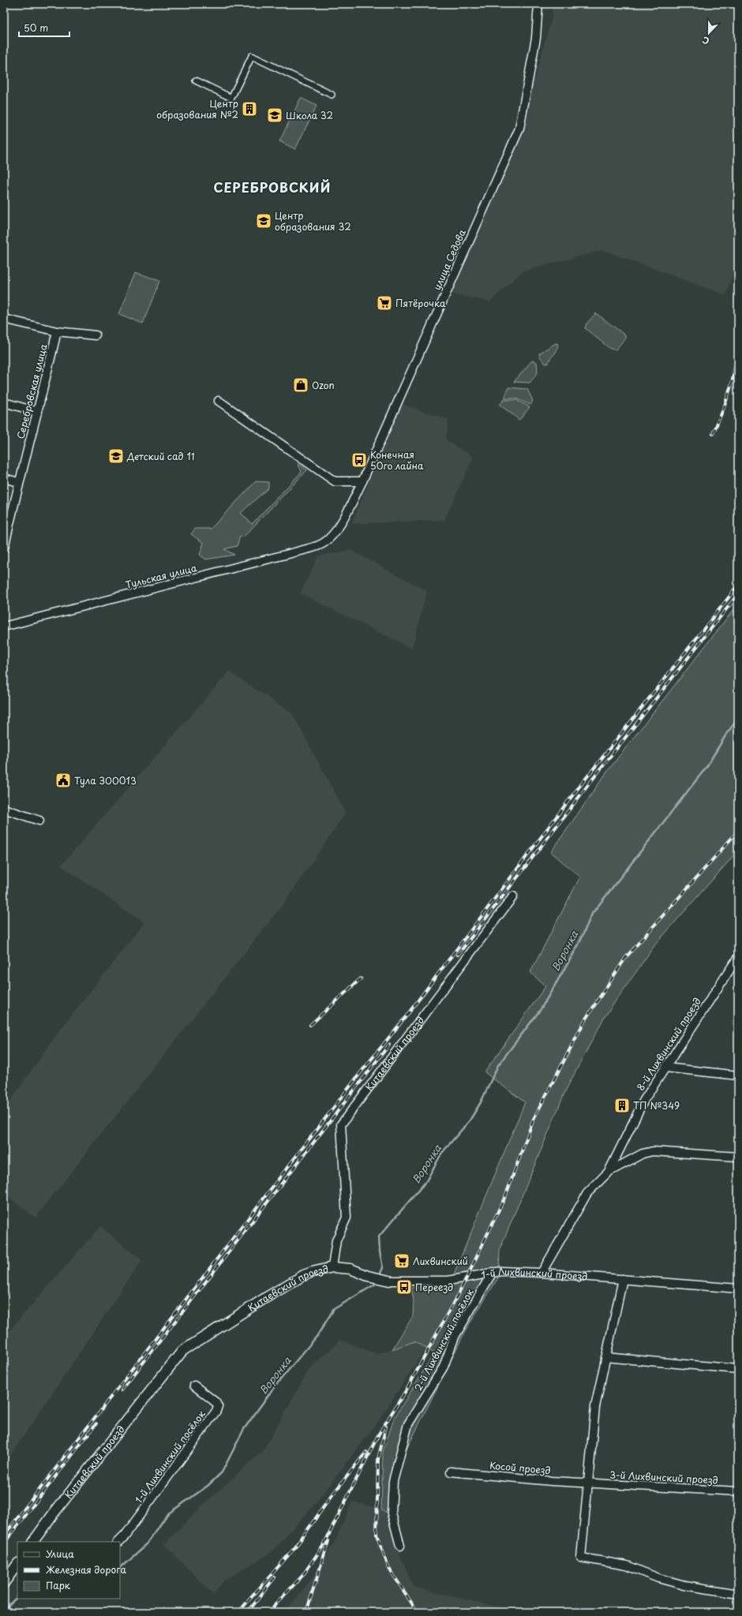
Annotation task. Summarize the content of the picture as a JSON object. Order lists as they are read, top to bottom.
{
  "streets": {
    "street": [
      "улица Седова",
      "Серебровская улица",
      "Тульская улица",
      "8-й Лихвинский проезд",
      "Китаевский проезд",
      "1-й Лихвинский проезд",
      "2-й Лихвинский посёлок",
      "1-й Лихвинский посёлок",
      "Косой проезд",
      "3-й Лихвинский проезд"
    ]
  },
  "crossings": [
    ["улица Седова", "Тульская улица"],
    ["8-й Лихвинский проезд", "1-й Лихвинский проезд"],
    ["Китаевский проезд", "1-й Лихвинский проезд"],
    ["1-й Лихвинский проезд", "2-й Лихвинский посёлок"],
    ["Косой проезд", "3-й Лихвинский проезд"]
  ],
  "districts": ["СЕРЕБРОВСКИЙ"],
  "water": ["Воронка"],
  "places": {
    "building": ["Центр образования №2", "ТП №349"],
    "school or university": ["Школа 32", "Центр образования 32", "Детский сад 11"],
    "supermarket": ["Пятёрочка", "Лихвинский"],
    "shop": ["Ozon"],
    "bus stop": ["Конечная 50го лайна", "Переезд"],
    "public building": ["Тула 300013"]
  },
  "legend": ["Улица", "Железная дорога", "Парк"],
  "scale_bar": "50 m",
  "north": "bottom"
}
